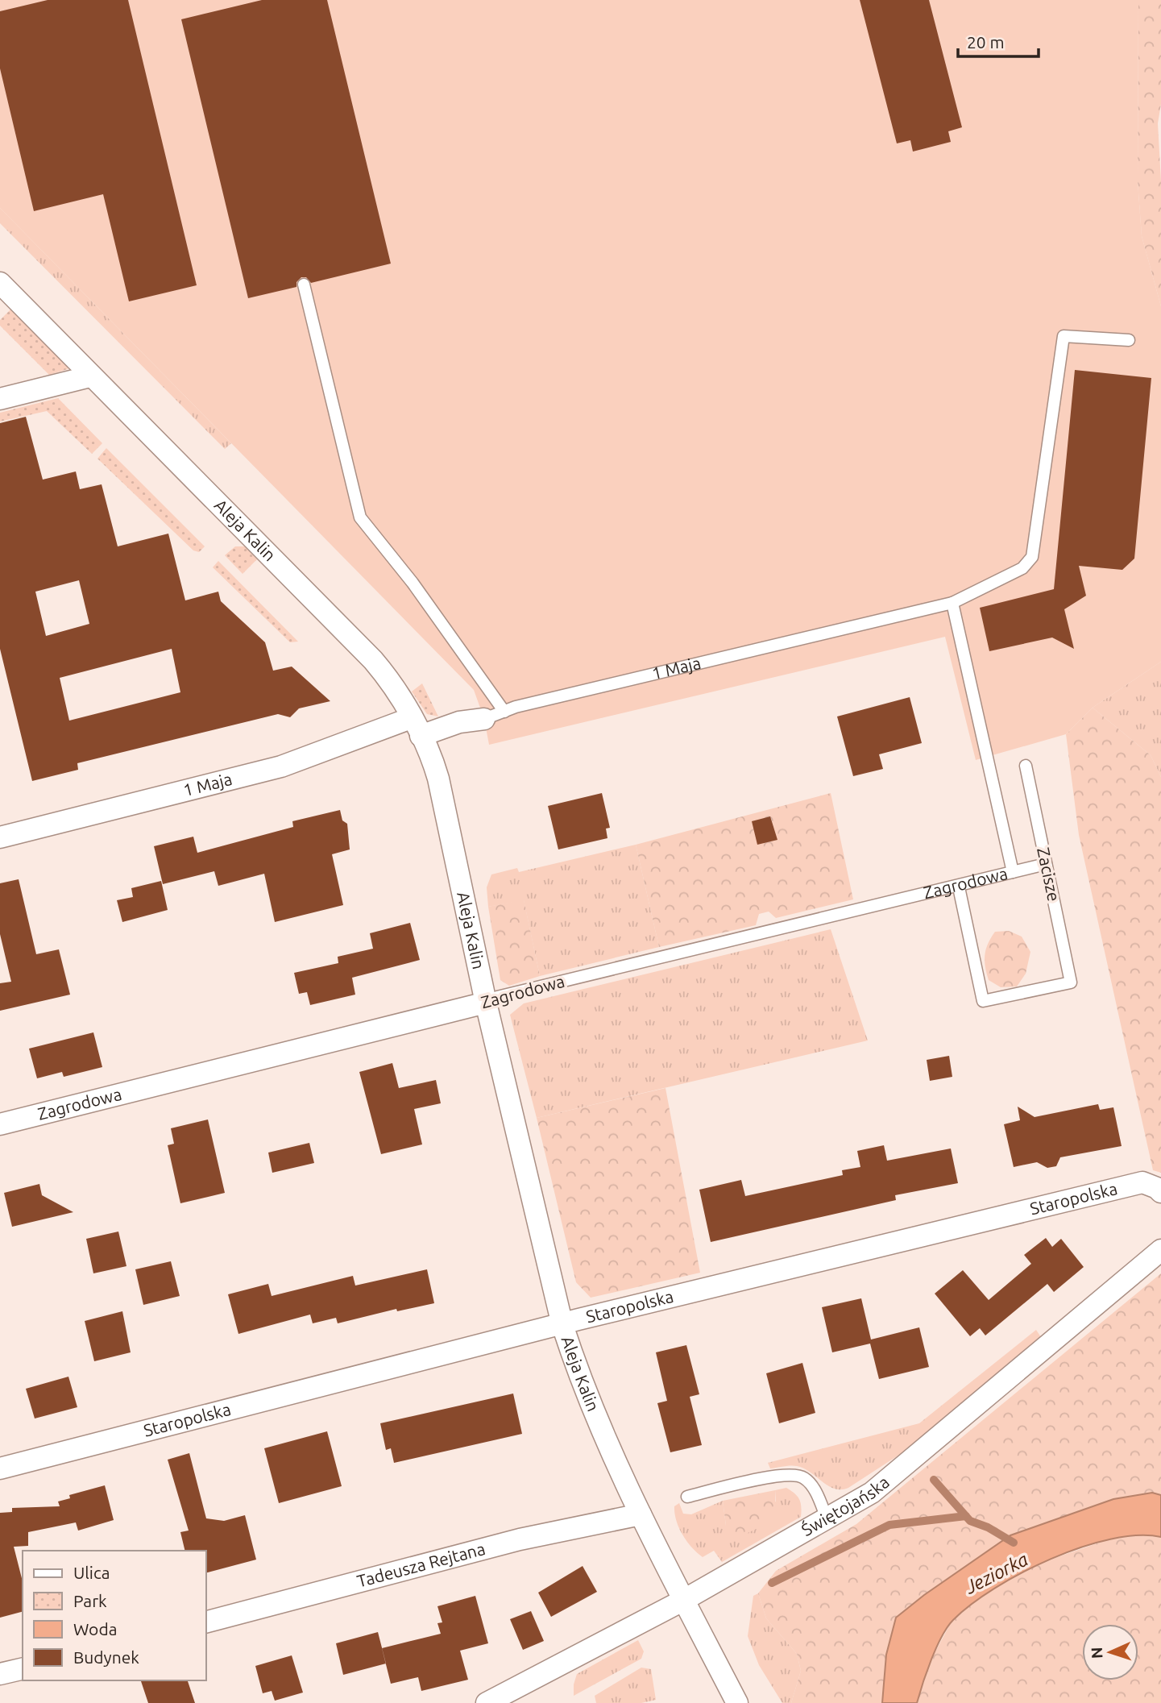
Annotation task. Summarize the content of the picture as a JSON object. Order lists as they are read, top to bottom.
{
  "streets": {
    "street": [
      "Aleja Kalin",
      "1 Maja",
      "Zagrodowa",
      "Staropolska",
      "Świętojańska",
      "Tadeusza Rejtana"
    ],
    "lane": ["Zacisze"]
  },
  "crossings": [
    ["Aleja Kalin", "1 Maja"],
    ["Aleja Kalin", "Zagrodowa"],
    ["Aleja Kalin", "Staropolska"],
    ["Aleja Kalin", "Świętojańska"],
    ["Aleja Kalin", "Tadeusza Rejtana"],
    ["Zacisze", "Zagrodowa"]
  ],
  "water": ["Jeziorka"],
  "legend": [
    "Ulica",
    "Park",
    "Woda",
    "Budynek"
  ],
  "scale_bar": "20 m",
  "north": "left"
}
